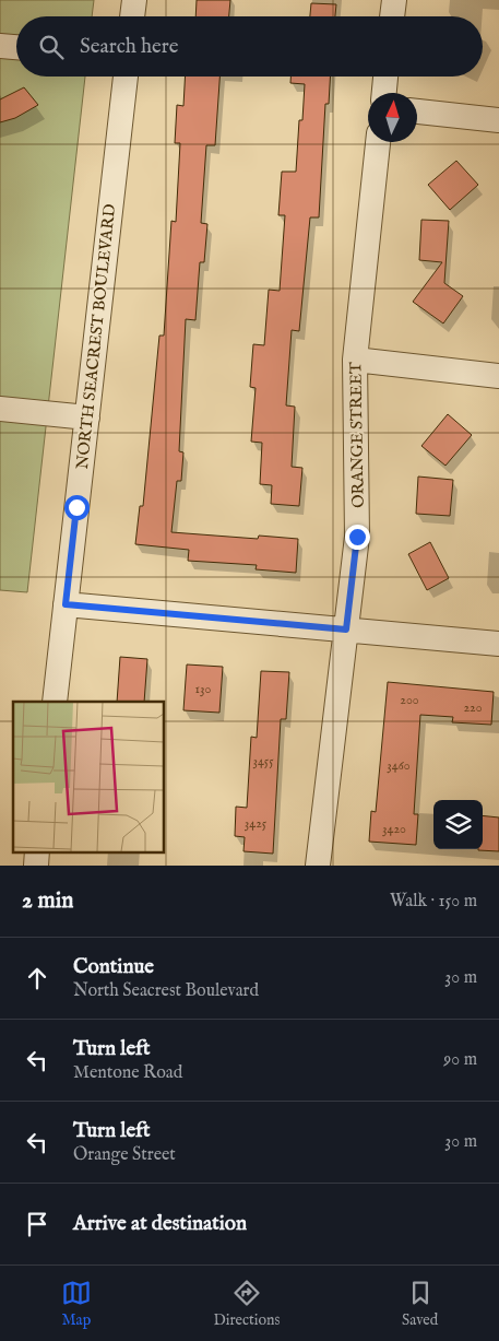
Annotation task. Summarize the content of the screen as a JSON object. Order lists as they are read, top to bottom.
{
  "streets": {
    "street": ["NORTH SEACREST BOULEVARD", "ORANGE STREET"]
  },
  "house_numbers": [
    "130",
    "200",
    "220",
    "3455",
    "3460",
    "3425",
    "3420"
  ],
  "north": "top",
  "page": {
    "search": "Search here",
    "heading": ["2 min", "Walk · 150 m"],
    "list": [
      ["Continue", "North Seacrest Boulevard", "30 m"],
      ["Turn left", "Mentone Road", "90 m"],
      ["Turn left", "Orange Street", "30 m"],
      "Arrive at destination"
    ],
    "nav": ["Map", "Directions", "Saved"]
  }
}
